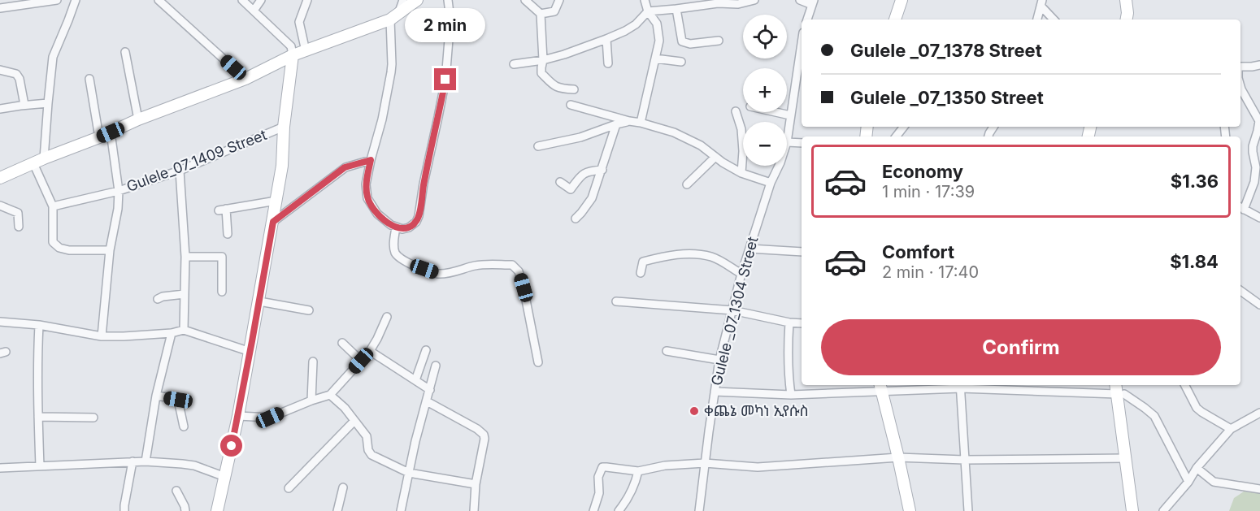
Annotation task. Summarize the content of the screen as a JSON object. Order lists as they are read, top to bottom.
{
  "streets": {
    "street": ["Gulele_07_1409 Street", "Gulele _07_1304 Street"]
  },
  "places": ["ቀጨኔ መካነ ኢየሱስ"],
  "page": {
    "bubble": "2 min",
    "map_buttons": ["+", "−"],
    "banner": ["Gulele _07_1378 Street", "Gulele _07_1350 Street"],
    "list": [
      {
        "name": "Economy",
        "note": "1 min · 17:39",
        "value": "$1.36"
      },
      {
        "name": "Comfort",
        "note": "2 min · 17:40",
        "value": "$1.84"
      }
    ],
    "buttons": "Confirm"
  }
}
